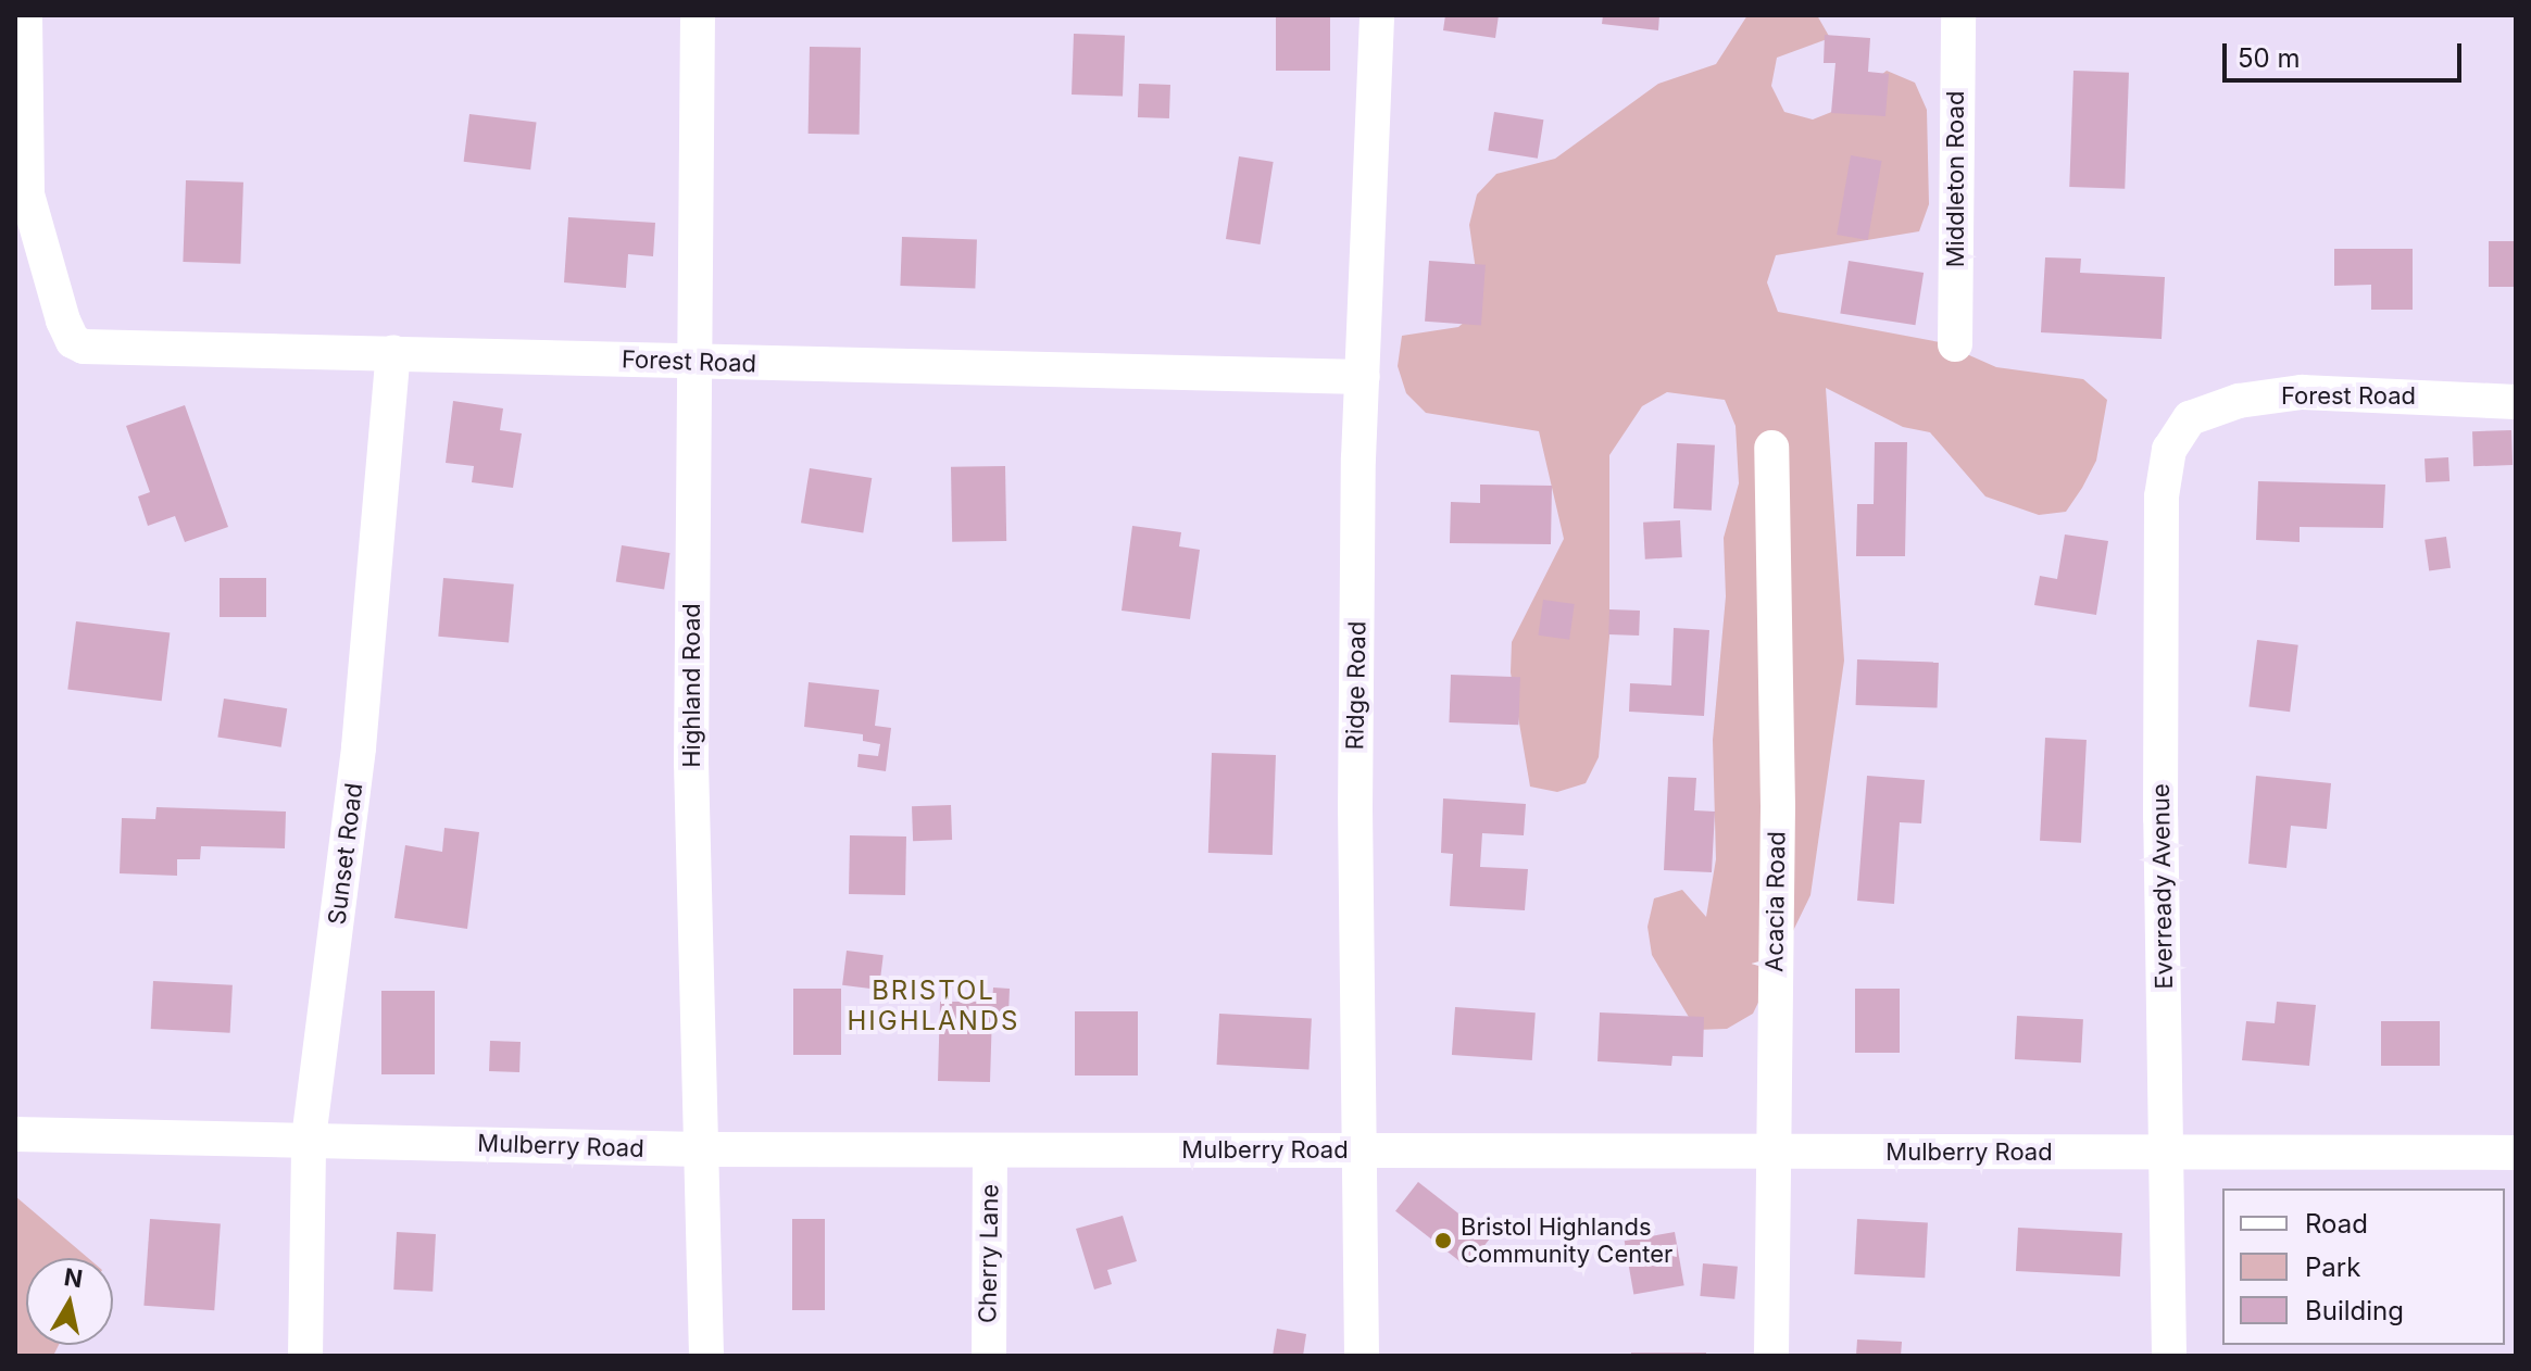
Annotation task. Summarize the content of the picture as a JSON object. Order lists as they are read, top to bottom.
{
  "streets": {
    "street": [
      "Middleton Road",
      "Forest Road",
      "Highland Road",
      "Ridge Road",
      "Sunset Road",
      "Everready Avenue",
      "Acacia Road",
      "Mulberry Road",
      "Cherry Lane"
    ]
  },
  "crossings": [
    ["Forest Road", "Highland Road"],
    ["Forest Road", "Ridge Road"],
    ["Forest Road", "Sunset Road"],
    ["Forest Road", "Everready Avenue"],
    ["Highland Road", "Mulberry Road"],
    ["Ridge Road", "Mulberry Road"],
    ["Sunset Road", "Mulberry Road"],
    ["Everready Avenue", "Mulberry Road"],
    ["Acacia Road", "Mulberry Road"],
    ["Mulberry Road", "Cherry Lane"]
  ],
  "districts": ["BRISTOL HIGHLANDS"],
  "places": ["Bristol Highlands Community Center"],
  "legend": ["Road", "Park", "Building"],
  "scale_bar": "50 m",
  "north": "top"
}
